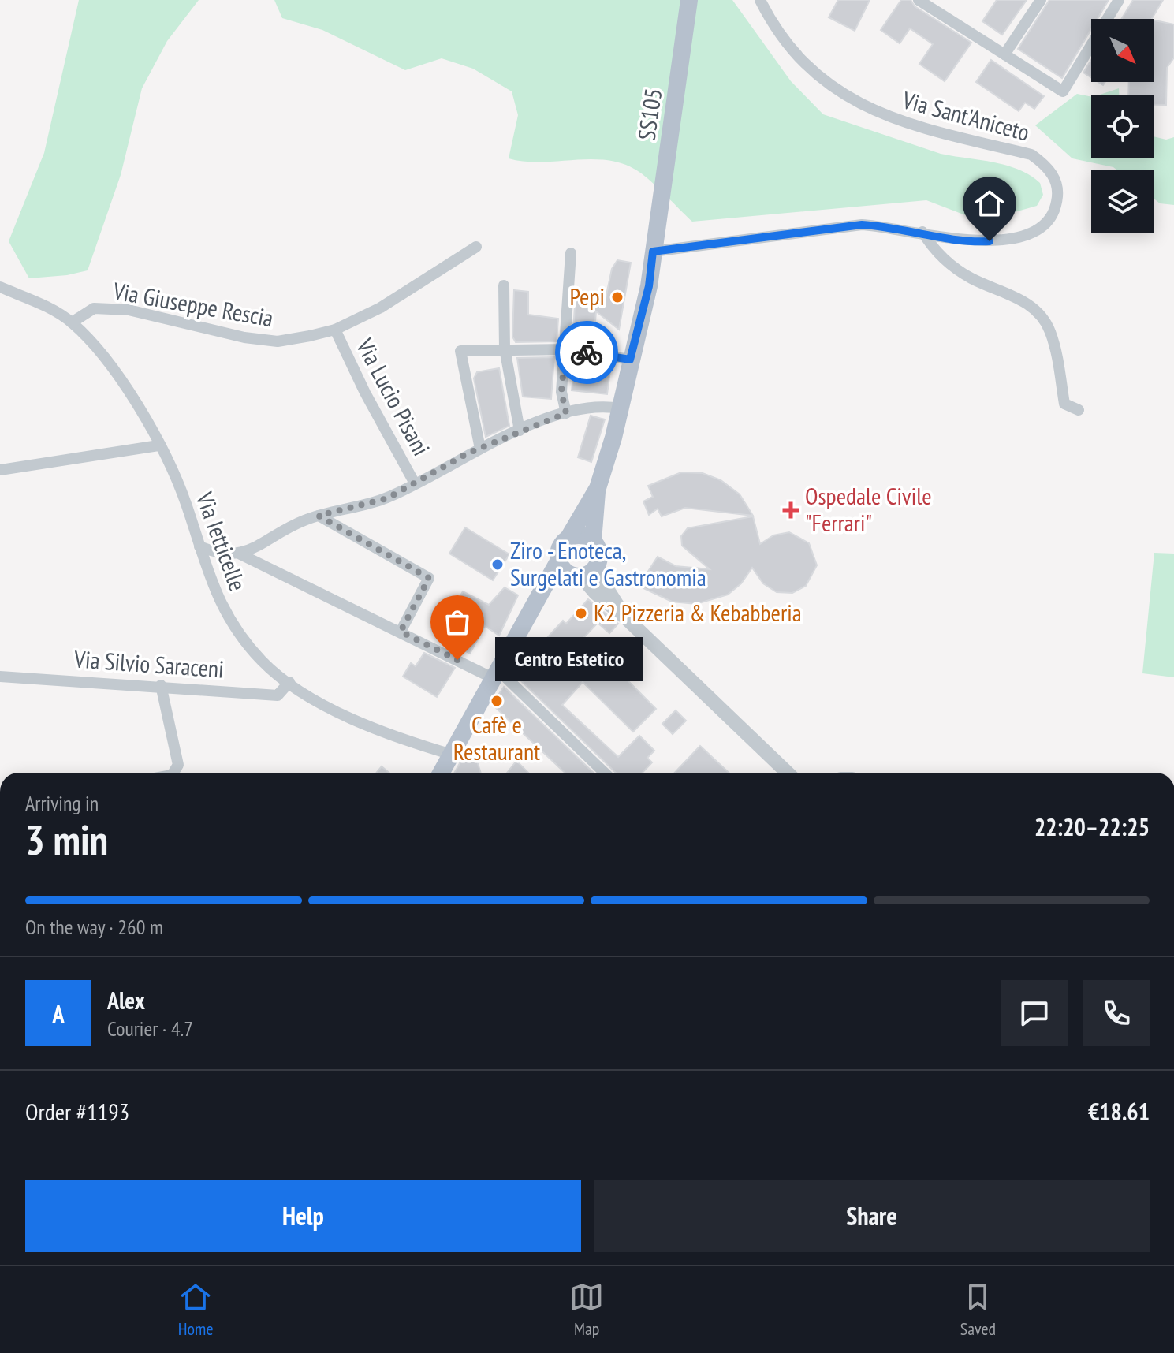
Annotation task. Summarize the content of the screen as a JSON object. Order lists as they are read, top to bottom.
{
  "streets": {
    "main road": ["SS105"],
    "street": [
      "Via Sant'Aniceto",
      "Via Giuseppe Rescia",
      "Via Lucio Pisani",
      "Via Ietticelle",
      "Via Silvio Saraceni"
    ]
  },
  "crossings": [
    ["SS105", "Via Sant'Aniceto"],
    ["Via Giuseppe Rescia", "Via Lucio Pisani"],
    ["Via Giuseppe Rescia", "Via Ietticelle"],
    ["Via Ietticelle", "Via Silvio Saraceni"]
  ],
  "places": {
    "other": [
      "Pepi",
      "Ziro - Enoteca, Surgelati e Gastronomia",
      "K2 Pizzeria & Kebabberia",
      "Centro Estetico",
      "Cafè e Restaurant"
    ],
    "health": ["Ospedale Civile \"Ferrari\""]
  },
  "north": "bottom right",
  "page": {
    "bubble": "Centro Estetico",
    "heading": ["3 min", "Arriving in", "22:20–22:25"],
    "panel": [
      "Alex",
      "Courier · 4.7",
      "Order #1193",
      "€18.61"
    ],
    "bar": "On the way · 260 m",
    "round": "A",
    "buttons": ["Help", "Share"],
    "tabs": ["Home", "Map", "Saved"]
  }
}
